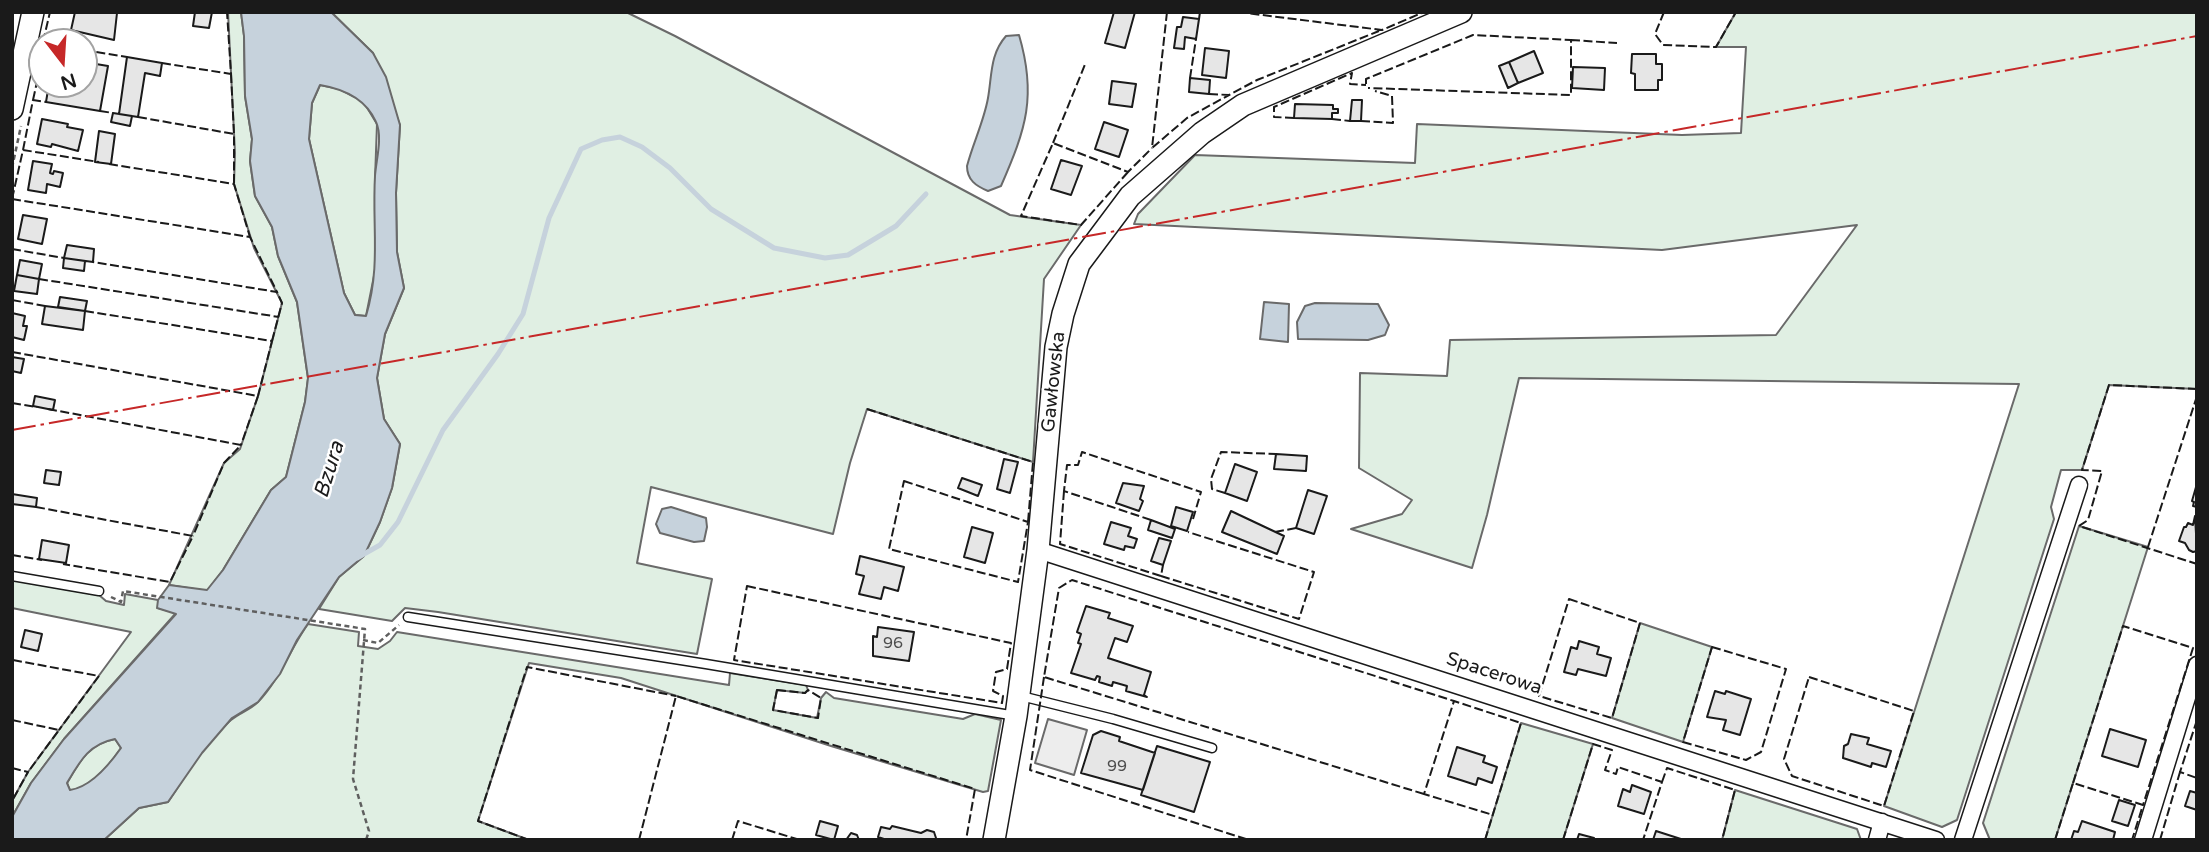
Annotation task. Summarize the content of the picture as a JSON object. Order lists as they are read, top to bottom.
{
  "streets": {
    "street": ["Gawłowska", "Spacerowa"]
  },
  "crossings": [
    ["Gawłowska", "Spacerowa"]
  ],
  "water": ["Bzura"],
  "house_numbers": ["96", "99"],
  "north": "bottom"
}
